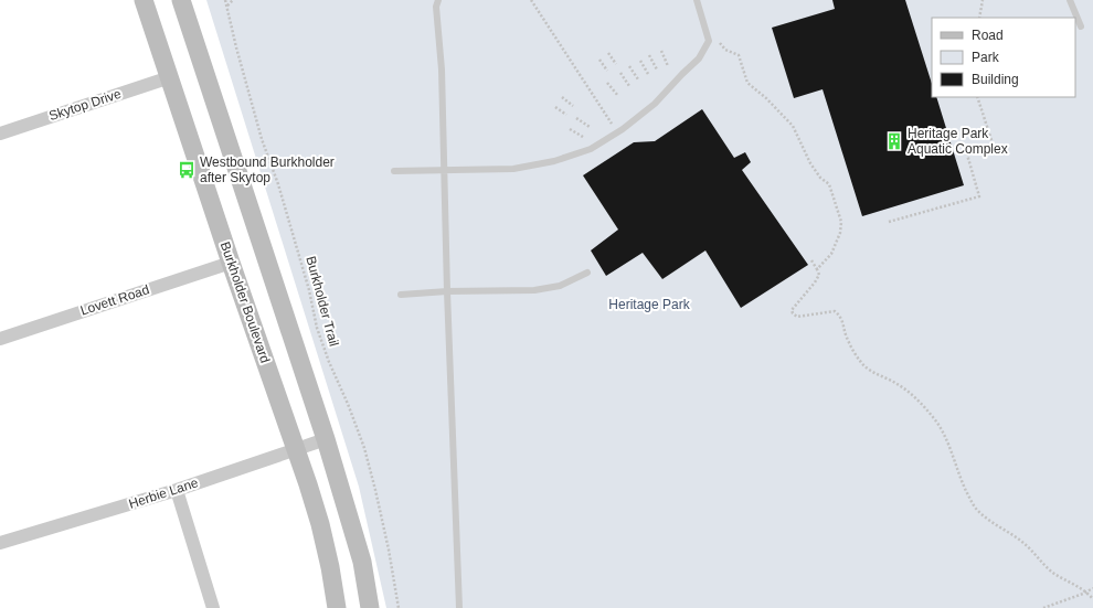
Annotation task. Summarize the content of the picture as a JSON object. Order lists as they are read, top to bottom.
{
  "streets": {
    "main road": ["Burkholder Boulevard"],
    "street": ["Skytop Drive", "Lovett Road", "Herbie Lane"],
    "path": ["Burkholder Trail"]
  },
  "crossings": [
    ["Skytop Drive", "Burkholder Boulevard"],
    ["Lovett Road", "Burkholder Boulevard"],
    ["Burkholder Boulevard", "Herbie Lane"]
  ],
  "parks": ["Heritage Park"],
  "places": {
    "building": ["Heritage Park Aquatic Complex"],
    "bus stop": ["Westbound Burkholder after Skytop"]
  },
  "legend": ["Road", "Park", "Building"]
}
